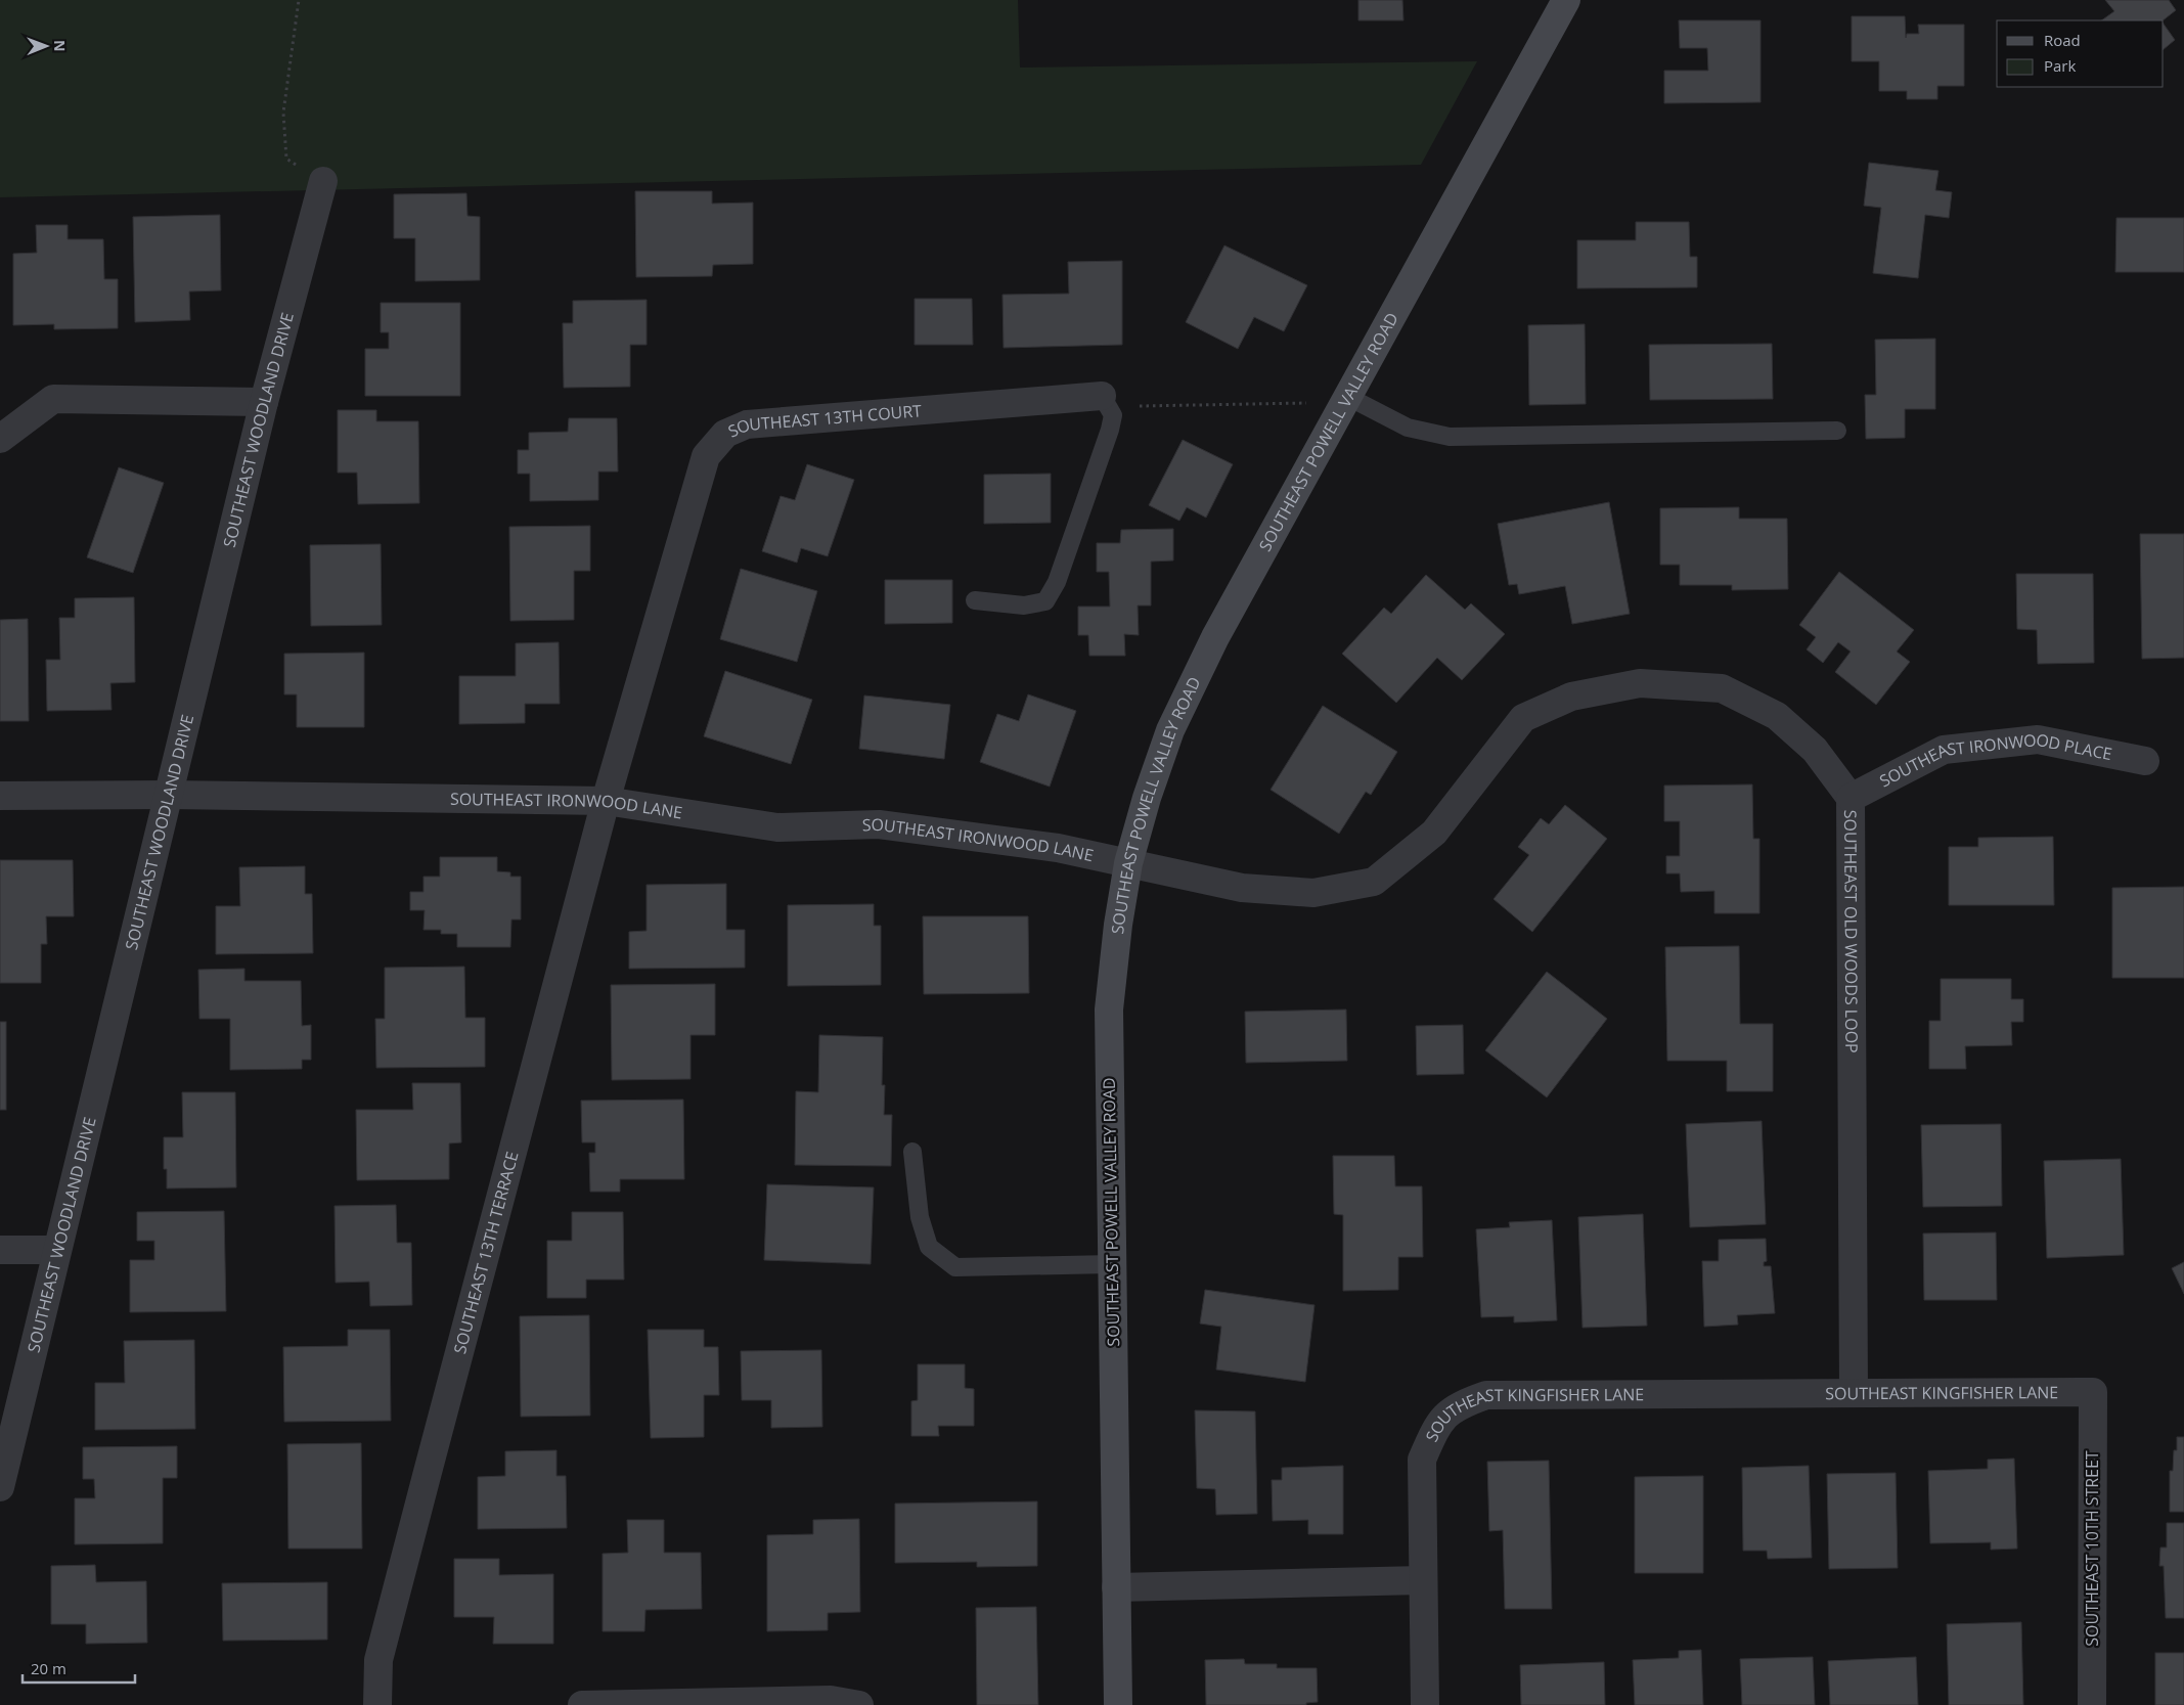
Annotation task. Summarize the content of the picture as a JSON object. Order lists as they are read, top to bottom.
{
  "streets": {
    "main road": ["SOUTHEAST POWELL VALLEY ROAD"],
    "street": [
      "SOUTHEAST 13TH COURT",
      "SOUTHEAST WOODLAND DRIVE",
      "SOUTHEAST IRONWOOD PLACE",
      "SOUTHEAST IRONWOOD LANE",
      "SOUTHEAST OLD WOODS LOOP",
      "SOUTHEAST 13TH TERRACE",
      "SOUTHEAST KINGFISHER LANE",
      "SOUTHEAST 10TH STREET"
    ]
  },
  "crossings": [
    ["SOUTHEAST 13TH COURT", "SOUTHEAST IRONWOOD LANE"],
    ["SOUTHEAST 13TH COURT", "SOUTHEAST 13TH TERRACE"],
    ["SOUTHEAST WOODLAND DRIVE", "SOUTHEAST IRONWOOD LANE"],
    ["SOUTHEAST POWELL VALLEY ROAD", "SOUTHEAST IRONWOOD LANE"],
    ["SOUTHEAST POWELL VALLEY ROAD", "SOUTHEAST OLD WOODS LOOP"],
    ["SOUTHEAST IRONWOOD PLACE", "SOUTHEAST OLD WOODS LOOP"],
    ["SOUTHEAST IRONWOOD LANE", "SOUTHEAST OLD WOODS LOOP"],
    ["SOUTHEAST IRONWOOD LANE", "SOUTHEAST 13TH TERRACE"],
    ["SOUTHEAST OLD WOODS LOOP", "SOUTHEAST KINGFISHER LANE"],
    ["SOUTHEAST KINGFISHER LANE", "SOUTHEAST 10TH STREET"]
  ],
  "legend": ["Road", "Park"],
  "scale_bar": "20 m",
  "north": "right"
}
